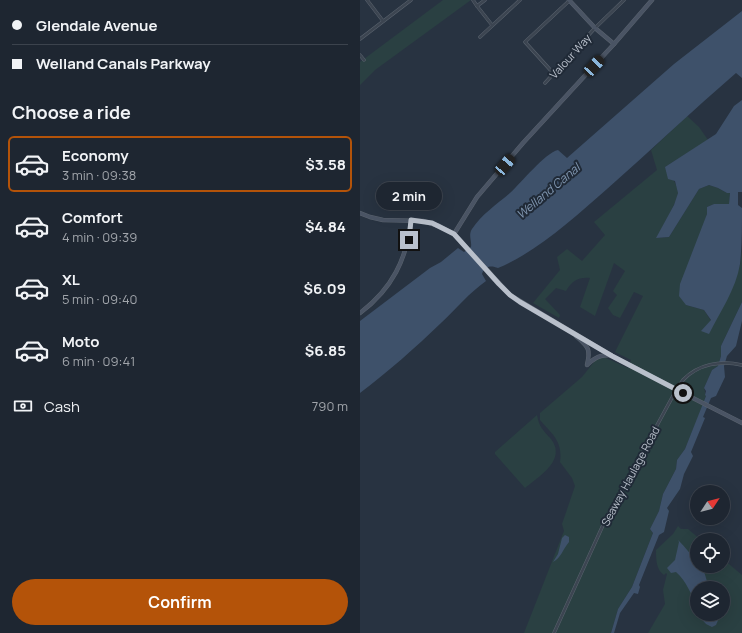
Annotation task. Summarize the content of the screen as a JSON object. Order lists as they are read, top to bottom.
{
  "streets": {
    "street": ["Valour Way", "Seaway Haulage Road"]
  },
  "water": ["Welland Canal"],
  "north": "top right",
  "page": {
    "banner": ["Glendale Avenue", "Welland Canals Parkway"],
    "heading": "Choose a ride",
    "list": [
      {
        "name": "Economy",
        "note": "3 min · 09:38",
        "value": "$3.58"
      },
      {
        "name": "Comfort",
        "note": "4 min · 09:39",
        "value": "$4.84"
      },
      {
        "name": "XL",
        "note": "5 min · 09:40",
        "value": "$6.09"
      },
      {
        "name": "Moto",
        "note": "6 min · 09:41",
        "value": "$6.85"
      }
    ],
    "bubble": "2 min",
    "pay": ["Cash", "790 m"],
    "buttons": "Confirm"
  }
}
